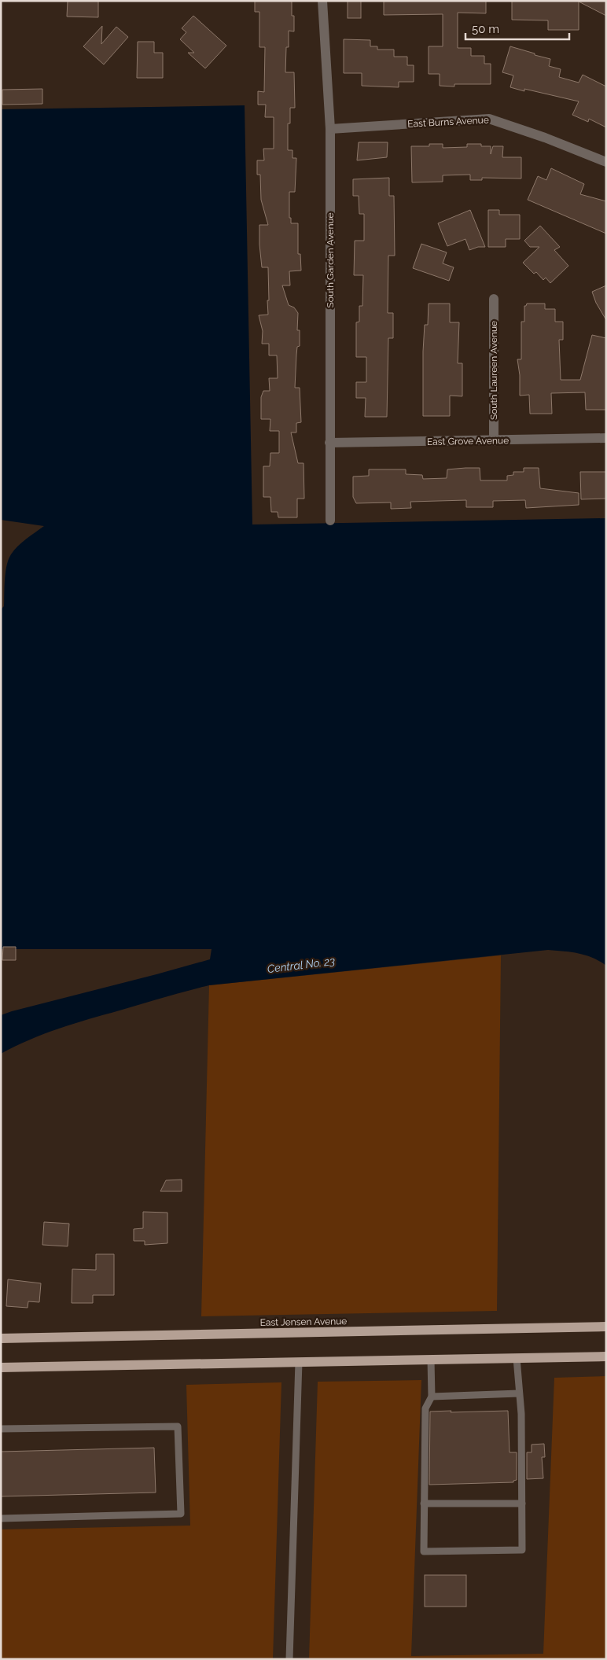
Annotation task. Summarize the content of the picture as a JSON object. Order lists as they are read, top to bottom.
{
  "streets": {
    "main road": ["East Jensen Avenue"],
    "street": [
      "East Burns Avenue",
      "South Garden Avenue",
      "South Laureen Avenue",
      "East Grove Avenue"
    ]
  },
  "crossings": [
    ["East Burns Avenue", "South Garden Avenue"],
    ["South Garden Avenue", "East Grove Avenue"],
    ["South Laureen Avenue", "East Grove Avenue"]
  ],
  "water": ["Central No. 23"],
  "scale_bar": "50 m"
}
